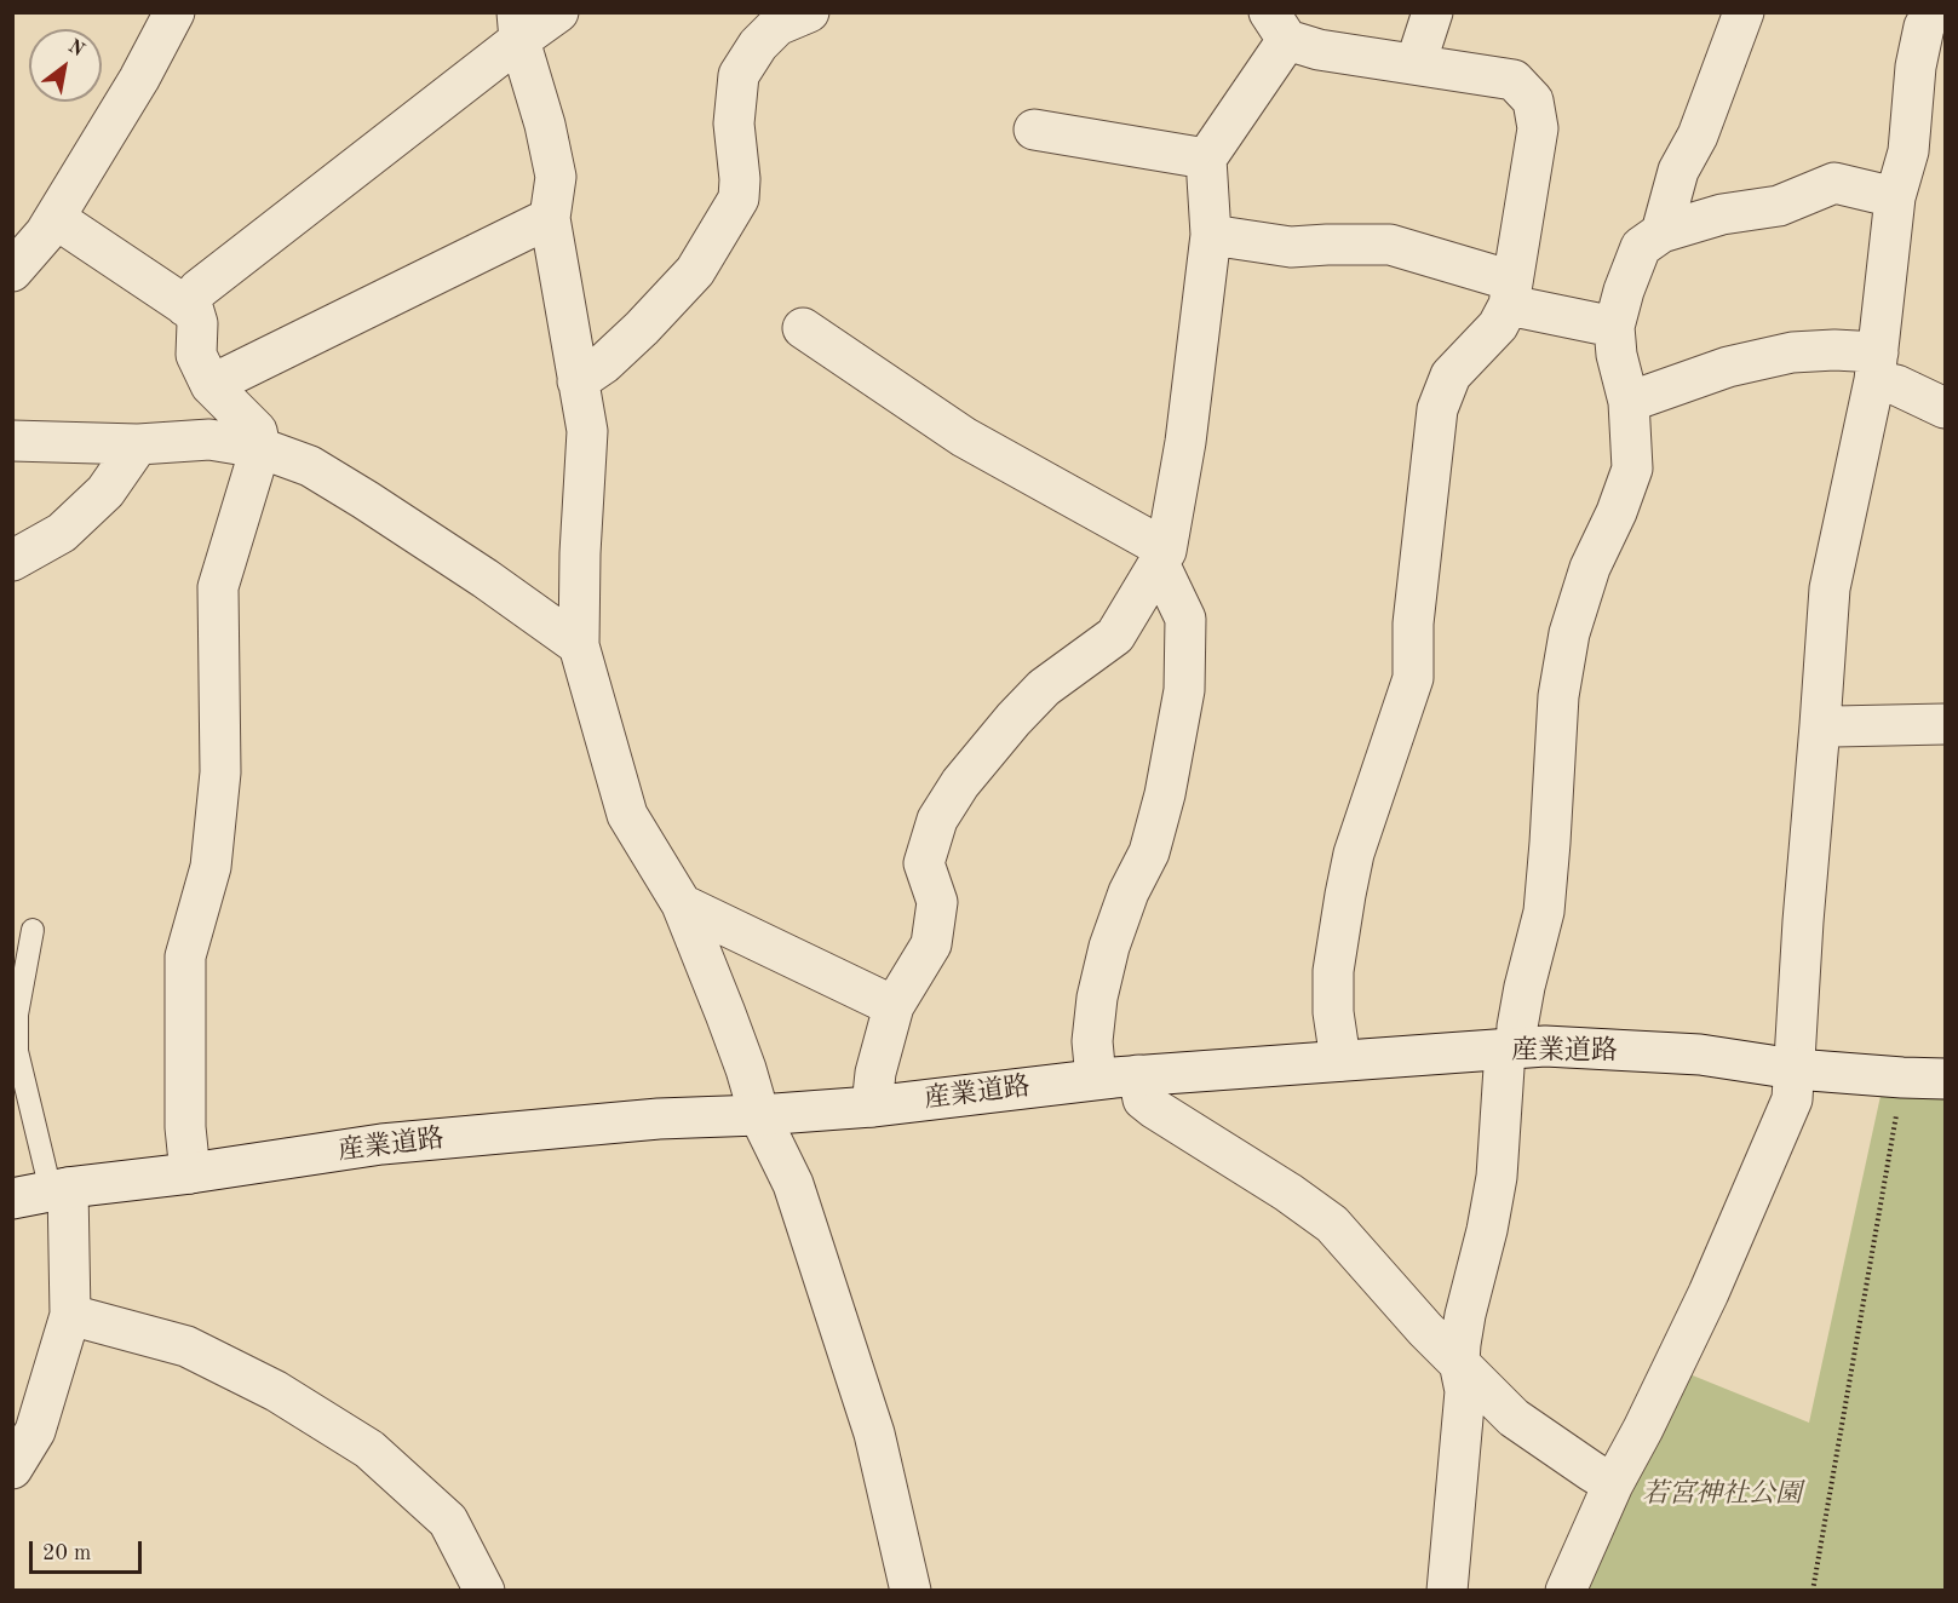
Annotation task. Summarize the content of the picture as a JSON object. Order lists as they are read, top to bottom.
{
  "streets": {
    "street": ["産業道路"]
  },
  "parks": ["若宮神社公園"],
  "scale_bar": "20 m",
  "north": "top right"
}
